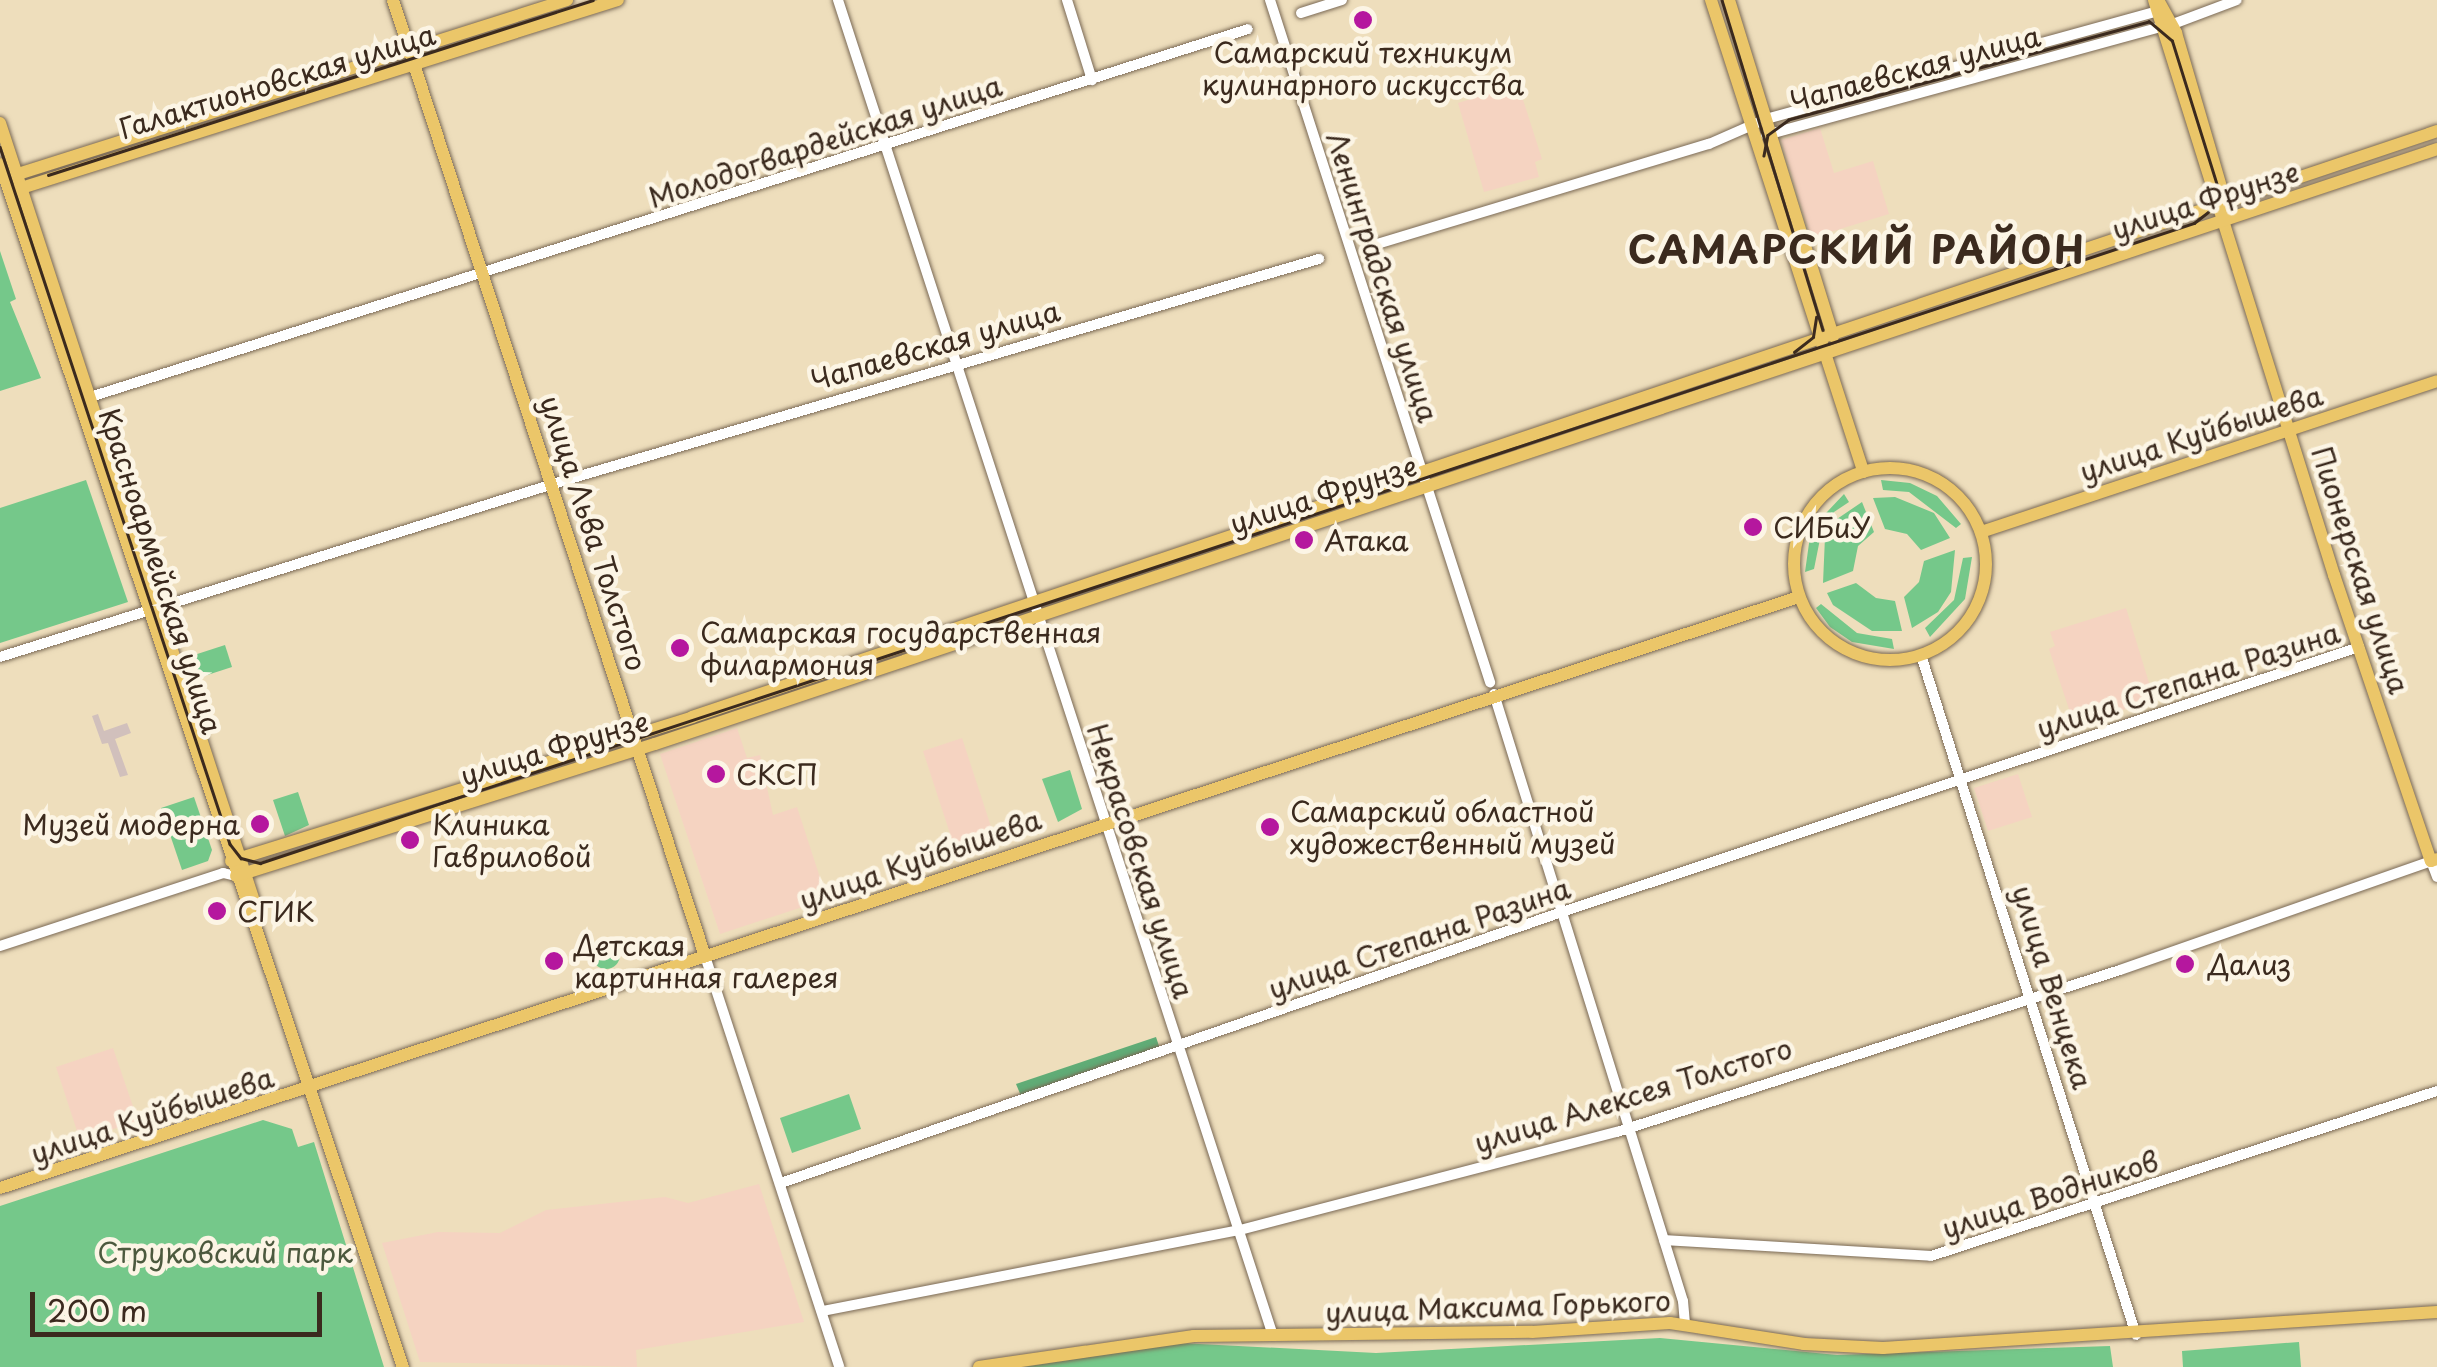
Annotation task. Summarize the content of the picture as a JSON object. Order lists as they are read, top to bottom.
{
  "streets": {
    "main road": [
      "Галактионовская улица",
      "улица Фрунзе",
      "улица Куйбышева",
      "улица Льва Толстого",
      "Пионерская улица",
      "Красноармейская улица",
      "улица Максима Горького"
    ],
    "street": [
      "Чапаевская улица",
      "Молодогвардейская улица",
      "Ленинградская улица",
      "улица Степана Разина",
      "Некрасовская улица",
      "улица Венцека",
      "улица Алексея Толстого",
      "улица Водников"
    ]
  },
  "crossings": [
    ["Чапаевская улица", "улица Льва Толстого"],
    ["Чапаевская улица", "Пионерская улица"],
    ["Чапаевская улица", "Красноармейская улица"],
    ["Чапаевская улица", "Некрасовская улица"],
    ["Галактионовская улица", "улица Льва Толстого"],
    ["Галактионовская улица", "Красноармейская улица"],
    ["Молодогвардейская улица", "улица Льва Толстого"],
    ["Молодогвардейская улица", "Красноармейская улица"],
    ["Молодогвардейская улица", "Некрасовская улица"],
    ["улица Фрунзе", "Ленинградская улица"],
    ["улица Фрунзе", "улица Льва Толстого"],
    ["улица Фрунзе", "Пионерская улица"],
    ["улица Фрунзе", "Красноармейская улица"],
    ["улица Фрунзе", "Некрасовская улица"],
    ["Ленинградская улица", "улица Куйбышева"],
    ["Ленинградская улица", "улица Степана Разина"],
    ["Ленинградская улица", "улица Алексея Толстого"],
    ["Ленинградская улица", "улица Водников"],
    ["Ленинградская улица", "улица Максима Горького"],
    ["улица Куйбышева", "улица Льва Толстого"],
    ["улица Куйбышева", "Пионерская улица"],
    ["улица Куйбышева", "Красноармейская улица"],
    ["улица Куйбышева", "Некрасовская улица"],
    ["улица Куйбышева", "улица Венцека"],
    ["улица Льва Толстого", "улица Степана Разина"],
    ["улица Льва Толстого", "улица Алексея Толстого"],
    ["Пионерская улица", "улица Степана Разина"],
    ["Пионерская улица", "улица Алексея Толстого"],
    ["улица Степана Разина", "Некрасовская улица"],
    ["улица Степана Разина", "улица Венцека"],
    ["Некрасовская улица", "улица Алексея Толстого"],
    ["Некрасовская улица", "улица Максима Горького"],
    ["улица Венцека", "улица Алексея Толстого"],
    ["улица Венцека", "улица Водников"],
    ["улица Венцека", "улица Максима Горького"]
  ],
  "districts": ["САМАРСКИЙ РАЙОН"],
  "parks": ["Струковский парк"],
  "places": [
    "Самарский техникум кулинарного искусства",
    "СИБиУ",
    "Атака",
    "Самарская государственная филармония",
    "СКСП",
    "Музей модерна",
    "Самарский областной художественный музей",
    "Клиника Гавриловой",
    "СГИК",
    "Детская картинная галерея",
    "Дализ"
  ],
  "scale_bar": "200 m"
}
